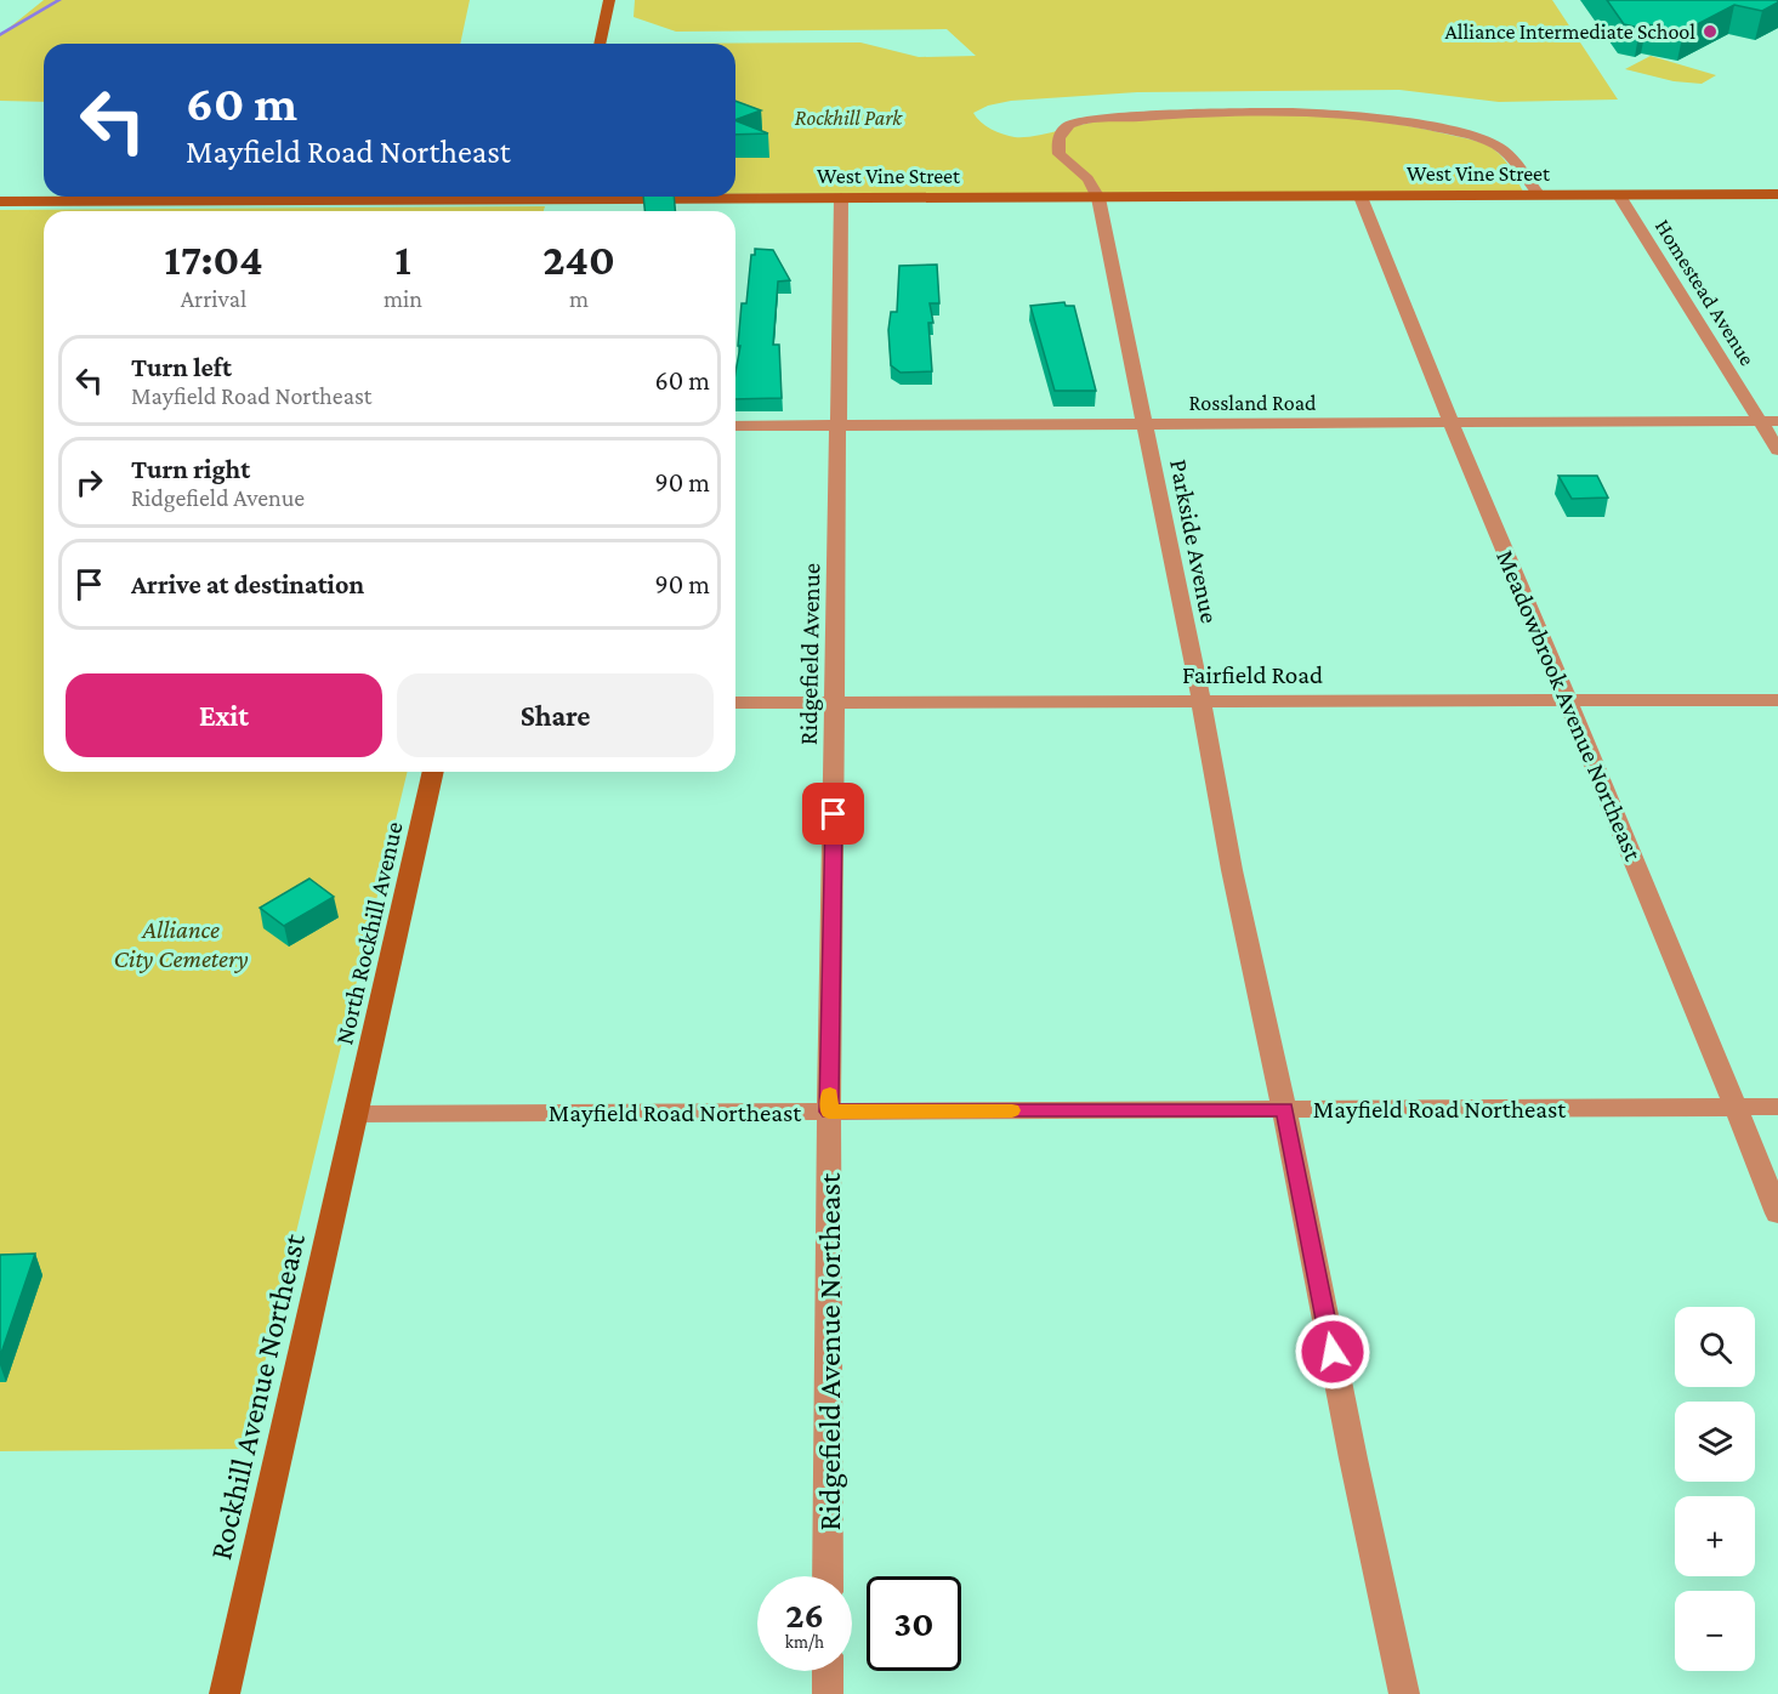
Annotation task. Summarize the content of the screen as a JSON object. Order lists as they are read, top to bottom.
{
  "streets": {
    "street": [
      "West Vine Street",
      "Homestead Avenue",
      "Rossland Road",
      "Parkside Avenue",
      "Ridgefield Avenue",
      "Fairfield Road",
      "Meadowbrook Avenue Northeast",
      "North Rockhill Avenue",
      "Mayfield Road Northeast",
      "Ridgefield Avenue Northeast",
      "Rockhill Avenue Northeast"
    ]
  },
  "crossings": [
    ["West Vine Street", "Homestead Avenue"],
    ["West Vine Street", "Parkside Avenue"],
    ["West Vine Street", "Ridgefield Avenue"],
    ["West Vine Street", "Meadowbrook Avenue Northeast"],
    ["Homestead Avenue", "Rossland Road"],
    ["Rossland Road", "Parkside Avenue"],
    ["Rossland Road", "Ridgefield Avenue"],
    ["Rossland Road", "Meadowbrook Avenue Northeast"],
    ["Parkside Avenue", "Fairfield Road"],
    ["Parkside Avenue", "Mayfield Road Northeast"],
    ["Ridgefield Avenue", "Fairfield Road"],
    ["Ridgefield Avenue", "Mayfield Road Northeast"],
    ["Ridgefield Avenue", "Ridgefield Avenue Northeast"],
    ["Fairfield Road", "Meadowbrook Avenue Northeast"],
    ["Meadowbrook Avenue Northeast", "Mayfield Road Northeast"],
    ["North Rockhill Avenue", "Mayfield Road Northeast"],
    ["North Rockhill Avenue", "Rockhill Avenue Northeast"],
    ["Mayfield Road Northeast", "Ridgefield Avenue Northeast"],
    ["Mayfield Road Northeast", "Rockhill Avenue Northeast"]
  ],
  "parks": ["Rockhill Park", "Alliance City Cemetery"],
  "places": ["Alliance Intermediate School"],
  "page": {
    "turn": ["60 m", "Mayfield Road Northeast"],
    "eta": [
      "17:04",
      "Arrival",
      "1",
      "min",
      "240",
      "m"
    ],
    "list": [
      {
        "name": "Turn left",
        "note": "Mayfield Road Northeast",
        "value": "60 m"
      },
      {
        "name": "Turn right",
        "note": "Ridgefield Avenue",
        "value": "90 m"
      },
      {
        "name": "Arrive at destination",
        "value": "90 m"
      }
    ],
    "buttons": ["Exit", "Share"],
    "map_buttons": ["+", "−"],
    "speed": "26 km/h",
    "limit": "30"
  }
}
